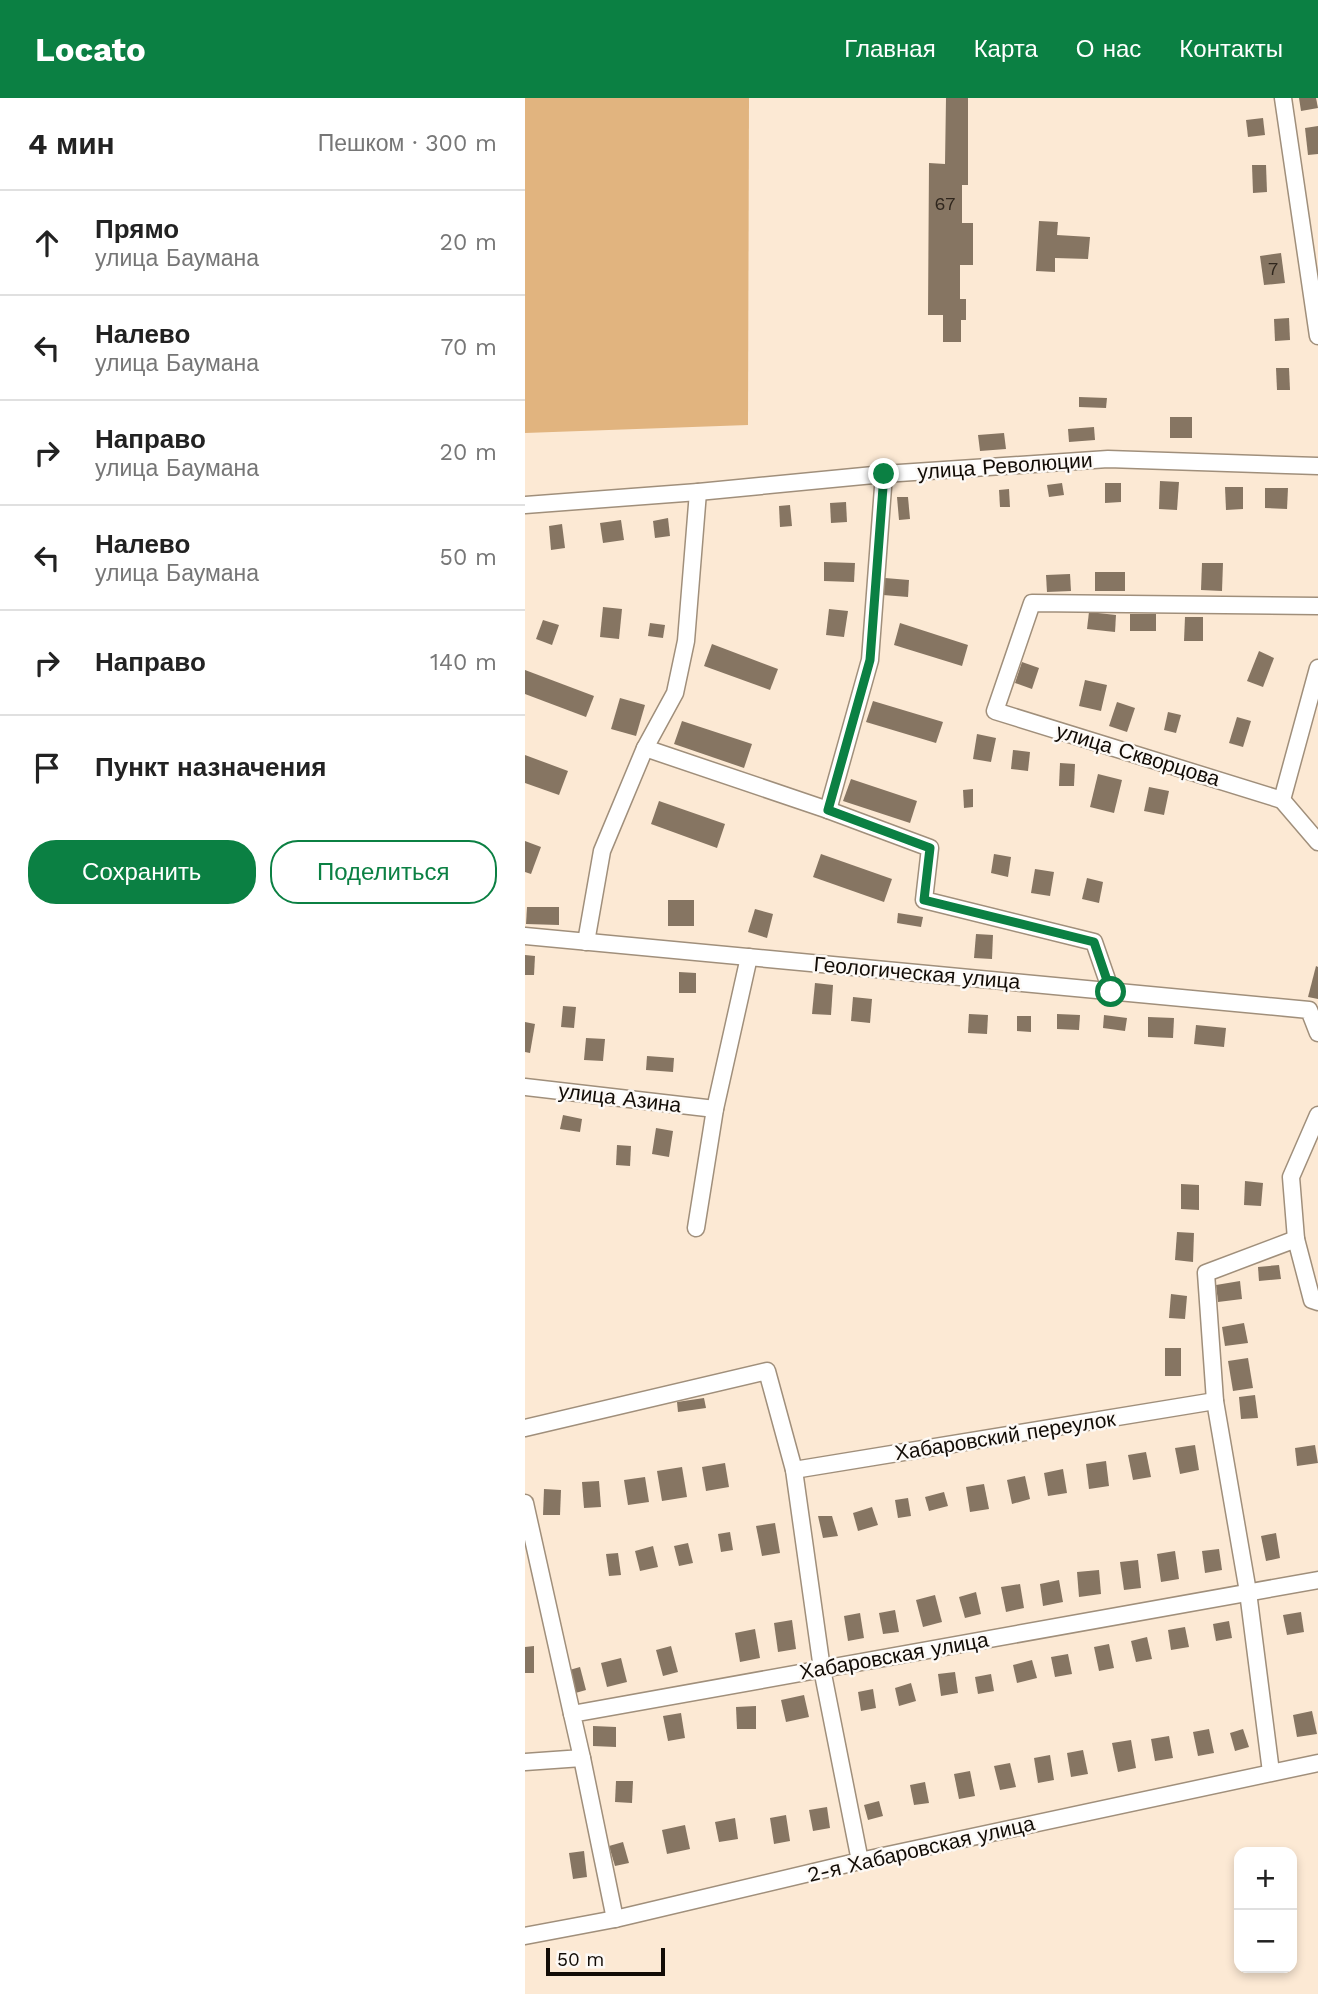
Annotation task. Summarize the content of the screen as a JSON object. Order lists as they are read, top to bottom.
{
  "streets": {
    "street": [
      "улица Революции",
      "улица Скворцова",
      "Геологическая улица",
      "улица Азина",
      "Хабаровский переулок",
      "Хабаровская улица",
      "2-я Хабаровская улица"
    ]
  },
  "house_numbers": ["67", "7"],
  "scale_bar": "50 m",
  "page": {
    "header": "Locato",
    "nav": [
      "Главная",
      "Карта",
      "О нас",
      "Контакты"
    ],
    "heading": ["4 мин", "Пешком · 300 m"],
    "list": [
      ["Прямо", "улица Баумана", "20 m"],
      ["Налево", "улица Баумана", "70 m"],
      ["Направо", "улица Баумана", "20 m"],
      ["Налево", "улица Баумана", "50 m"],
      ["Направо", "140 m"],
      "Пункт назначения"
    ],
    "buttons": ["Сохранить", "Поделиться"],
    "map_buttons": ["+", "−"],
    "scale": "50 m"
  }
}
